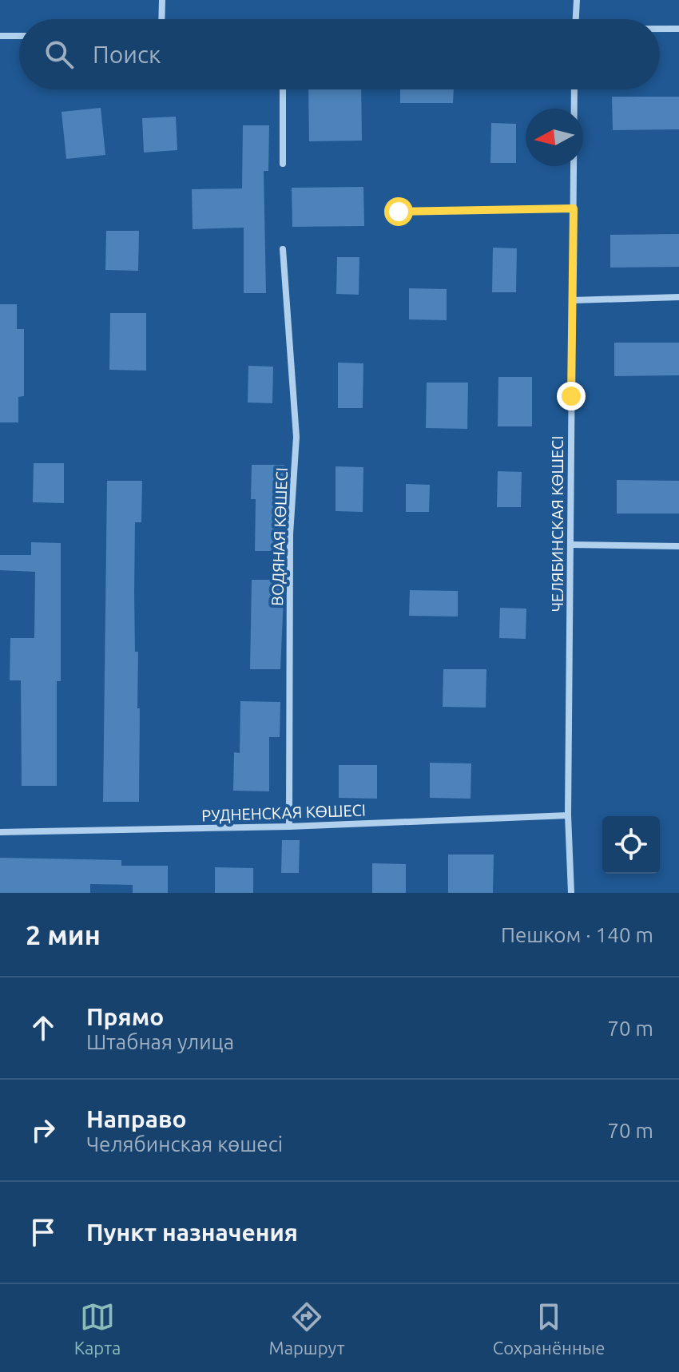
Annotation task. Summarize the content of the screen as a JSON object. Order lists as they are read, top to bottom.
{
  "streets": {
    "street": ["ЧЕЛЯБИНСКАЯ КӨШЕСІ", "ВОДЯНАЯ КӨШЕСІ", "РУДНЕНСКАЯ КӨШЕСІ"]
  },
  "crossings": [
    ["ЧЕЛЯБИНСКАЯ КӨШЕСІ", "РУДНЕНСКАЯ КӨШЕСІ"],
    ["ВОДЯНАЯ КӨШЕСІ", "РУДНЕНСКАЯ КӨШЕСІ"]
  ],
  "north": "left",
  "page": {
    "search": "Поиск",
    "heading": ["2 мин", "Пешком · 140 m"],
    "list": [
      ["Прямо", "Штабная улица", "70 m"],
      ["Направо", "Челябинская көшесі", "70 m"],
      "Пункт назначения"
    ],
    "nav": ["Карта", "Маршрут", "Сохранённые"]
  }
}
